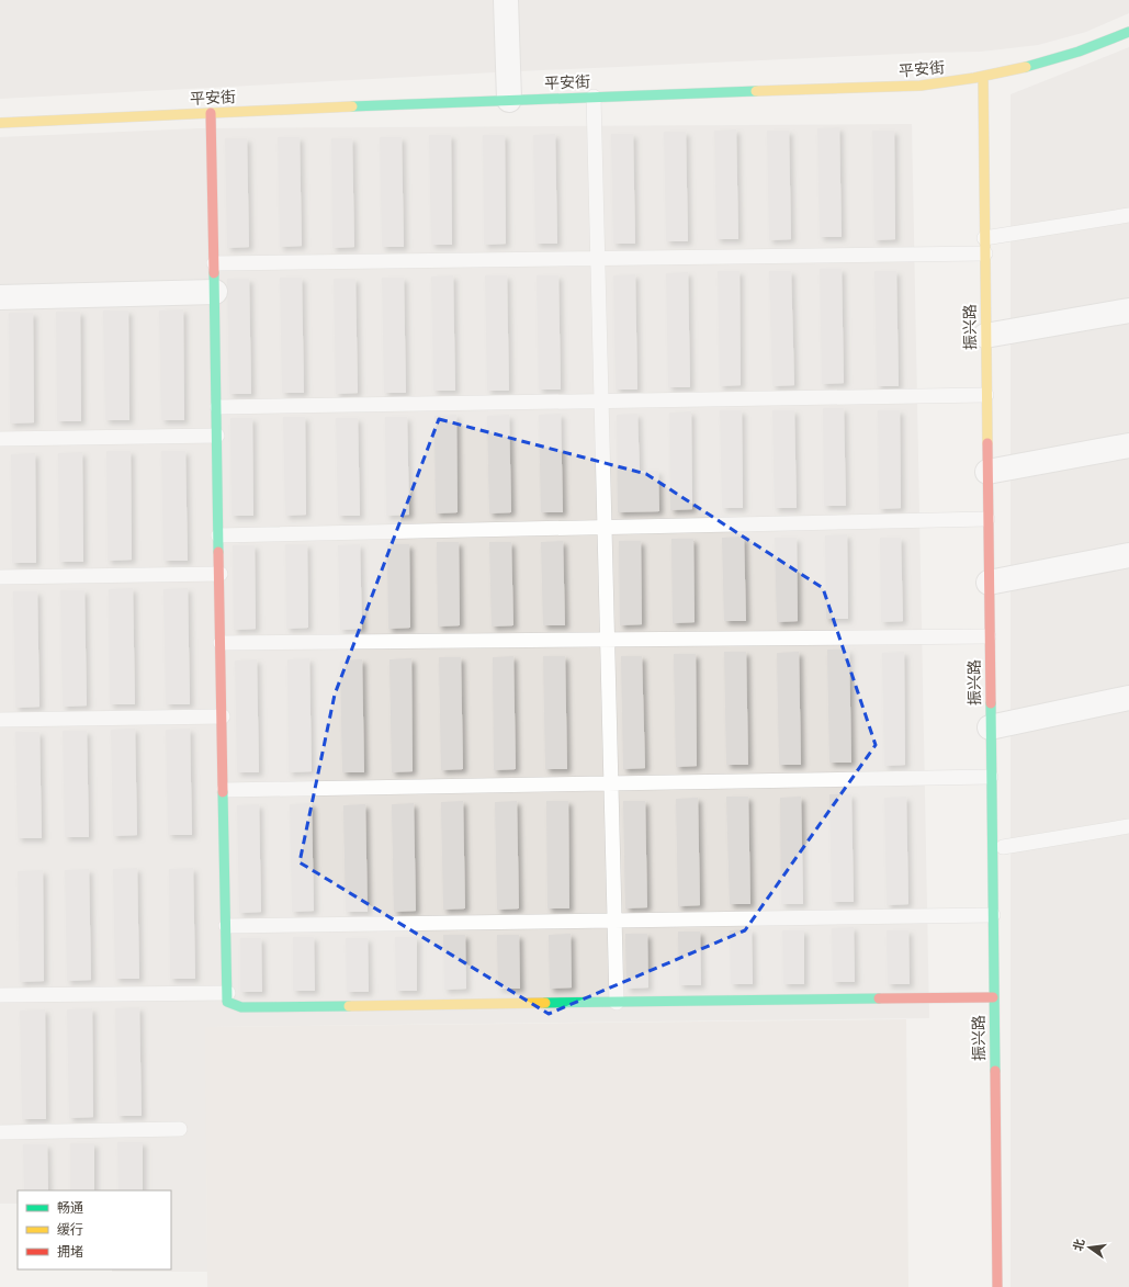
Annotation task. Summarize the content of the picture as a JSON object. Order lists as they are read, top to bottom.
{
  "streets": {
    "street": ["平安街", "振兴路"]
  },
  "crossings": [
    ["平安街", "振兴路"]
  ],
  "legend": ["畅通", "缓行", "拥堵"],
  "north": "left"
}
